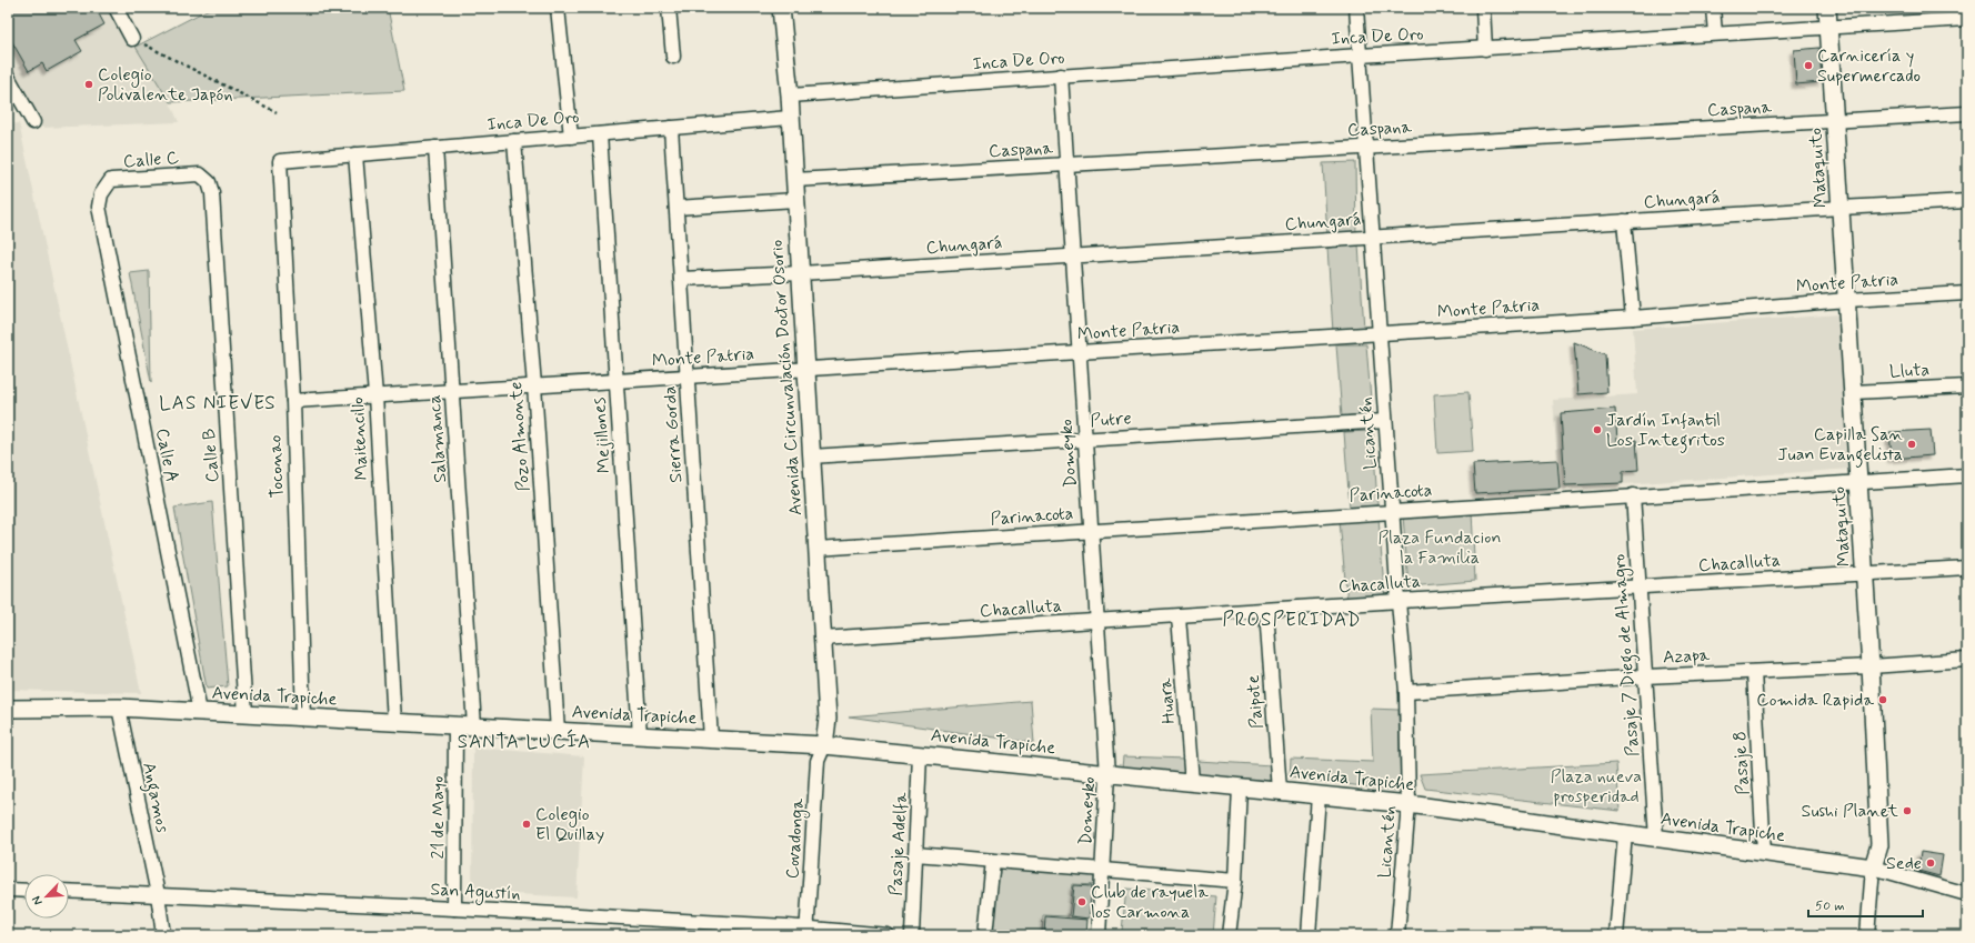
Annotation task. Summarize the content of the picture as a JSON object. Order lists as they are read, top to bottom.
{
  "streets": {
    "street": [
      "Inca De Oro",
      "Caspana",
      "Calle C",
      "Mataquito",
      "Chungará",
      "Monte Patria",
      "Lluta",
      "Avenida Circunvalación Doctor Osorio",
      "Putre",
      "Licantén",
      "Sierra Gorda",
      "Mejillones",
      "Pozo Almonte",
      "Maitencillo",
      "Salamanca",
      "Domeyko",
      "Calle A",
      "Calle B",
      "Toconao",
      "Parinacota",
      "Chacalluta",
      "Pasaje 7 Diego de Almagro",
      "Azapa",
      "Avenida Trapiche",
      "Huara",
      "Paipote",
      "Pasaje 8",
      "Angamos",
      "21 de Mayo",
      "Covadonga",
      "Pasaje Adelfa",
      "San Agustín"
    ]
  },
  "crossings": [
    ["Inca De Oro", "Mataquito"],
    ["Inca De Oro", "Avenida Circunvalación Doctor Osorio"],
    ["Inca De Oro", "Licantén"],
    ["Inca De Oro", "Sierra Gorda"],
    ["Inca De Oro", "Mejillones"],
    ["Inca De Oro", "Pozo Almonte"],
    ["Inca De Oro", "Maitencillo"],
    ["Inca De Oro", "Salamanca"],
    ["Inca De Oro", "Domeyko"],
    ["Inca De Oro", "Toconao"],
    ["Caspana", "Mataquito"],
    ["Caspana", "Avenida Circunvalación Doctor Osorio"],
    ["Caspana", "Licantén"],
    ["Caspana", "Domeyko"],
    ["Calle C", "Calle A"],
    ["Calle C", "Calle B"],
    ["Mataquito", "Chungará"],
    ["Mataquito", "Monte Patria"],
    ["Mataquito", "Lluta"],
    ["Mataquito", "Parinacota"],
    ["Mataquito", "Chacalluta"],
    ["Mataquito", "Azapa"],
    ["Mataquito", "Avenida Trapiche"],
    ["Chungará", "Avenida Circunvalación Doctor Osorio"],
    ["Chungará", "Licantén"],
    ["Chungará", "Sierra Gorda"],
    ["Chungará", "Domeyko"],
    ["Monte Patria", "Avenida Circunvalación Doctor Osorio"],
    ["Monte Patria", "Licantén"],
    ["Monte Patria", "Sierra Gorda"],
    ["Monte Patria", "Mejillones"],
    ["Monte Patria", "Pozo Almonte"],
    ["Monte Patria", "Maitencillo"],
    ["Monte Patria", "Salamanca"],
    ["Monte Patria", "Domeyko"],
    ["Monte Patria", "Toconao"],
    ["Avenida Circunvalación Doctor Osorio", "Putre"],
    ["Avenida Circunvalación Doctor Osorio", "Parinacota"],
    ["Avenida Circunvalación Doctor Osorio", "Chacalluta"],
    ["Avenida Circunvalación Doctor Osorio", "Avenida Trapiche"],
    ["Avenida Circunvalación Doctor Osorio", "Covadonga"],
    ["Putre", "Licantén"],
    ["Putre", "Domeyko"],
    ["Licantén", "Parinacota"],
    ["Licantén", "Chacalluta"],
    ["Licantén", "Azapa"],
    ["Licantén", "Avenida Trapiche"],
    ["Sierra Gorda", "Avenida Trapiche"],
    ["Mejillones", "Avenida Trapiche"],
    ["Pozo Almonte", "Avenida Trapiche"],
    ["Maitencillo", "Avenida Trapiche"],
    ["Salamanca", "Avenida Trapiche"],
    ["Domeyko", "Parinacota"],
    ["Domeyko", "Chacalluta"],
    ["Domeyko", "Avenida Trapiche"],
    ["Calle A", "Avenida Trapiche"],
    ["Calle B", "Avenida Trapiche"],
    ["Toconao", "Avenida Trapiche"],
    ["Parinacota", "Pasaje 7 Diego de Almagro"],
    ["Chacalluta", "Pasaje 7 Diego de Almagro"],
    ["Chacalluta", "Huara"],
    ["Chacalluta", "Paipote"],
    ["Pasaje 7 Diego de Almagro", "Azapa"],
    ["Pasaje 7 Diego de Almagro", "Avenida Trapiche"],
    ["Azapa", "Pasaje 8"],
    ["Avenida Trapiche", "Huara"],
    ["Avenida Trapiche", "Paipote"],
    ["Avenida Trapiche", "Pasaje 8"],
    ["Avenida Trapiche", "Angamos"],
    ["Avenida Trapiche", "21 de Mayo"],
    ["Avenida Trapiche", "Covadonga"],
    ["Avenida Trapiche", "Pasaje Adelfa"],
    ["Angamos", "San Agustín"],
    ["21 de Mayo", "San Agustín"],
    ["Covadonga", "San Agustín"]
  ],
  "districts": ["LAS NIEVES", "PROSPERIDAD", "SANTA LUCÍA"],
  "parks": ["Plaza Fundacion la Familia", "Plaza nueva prosperidad"],
  "places": [
    "Carnicería y Supermercado",
    "Colegio Polivalente Japón",
    "Jardín Infantil Los Integritos",
    "Capilla San Juan Evangelista",
    "Comida Rapida",
    "Sushi Planet",
    "Colegio El Quillay",
    "Sede",
    "Club de rayuela los Carmona"
  ],
  "scale_bar": "50 m",
  "north": "bottom left"
}
